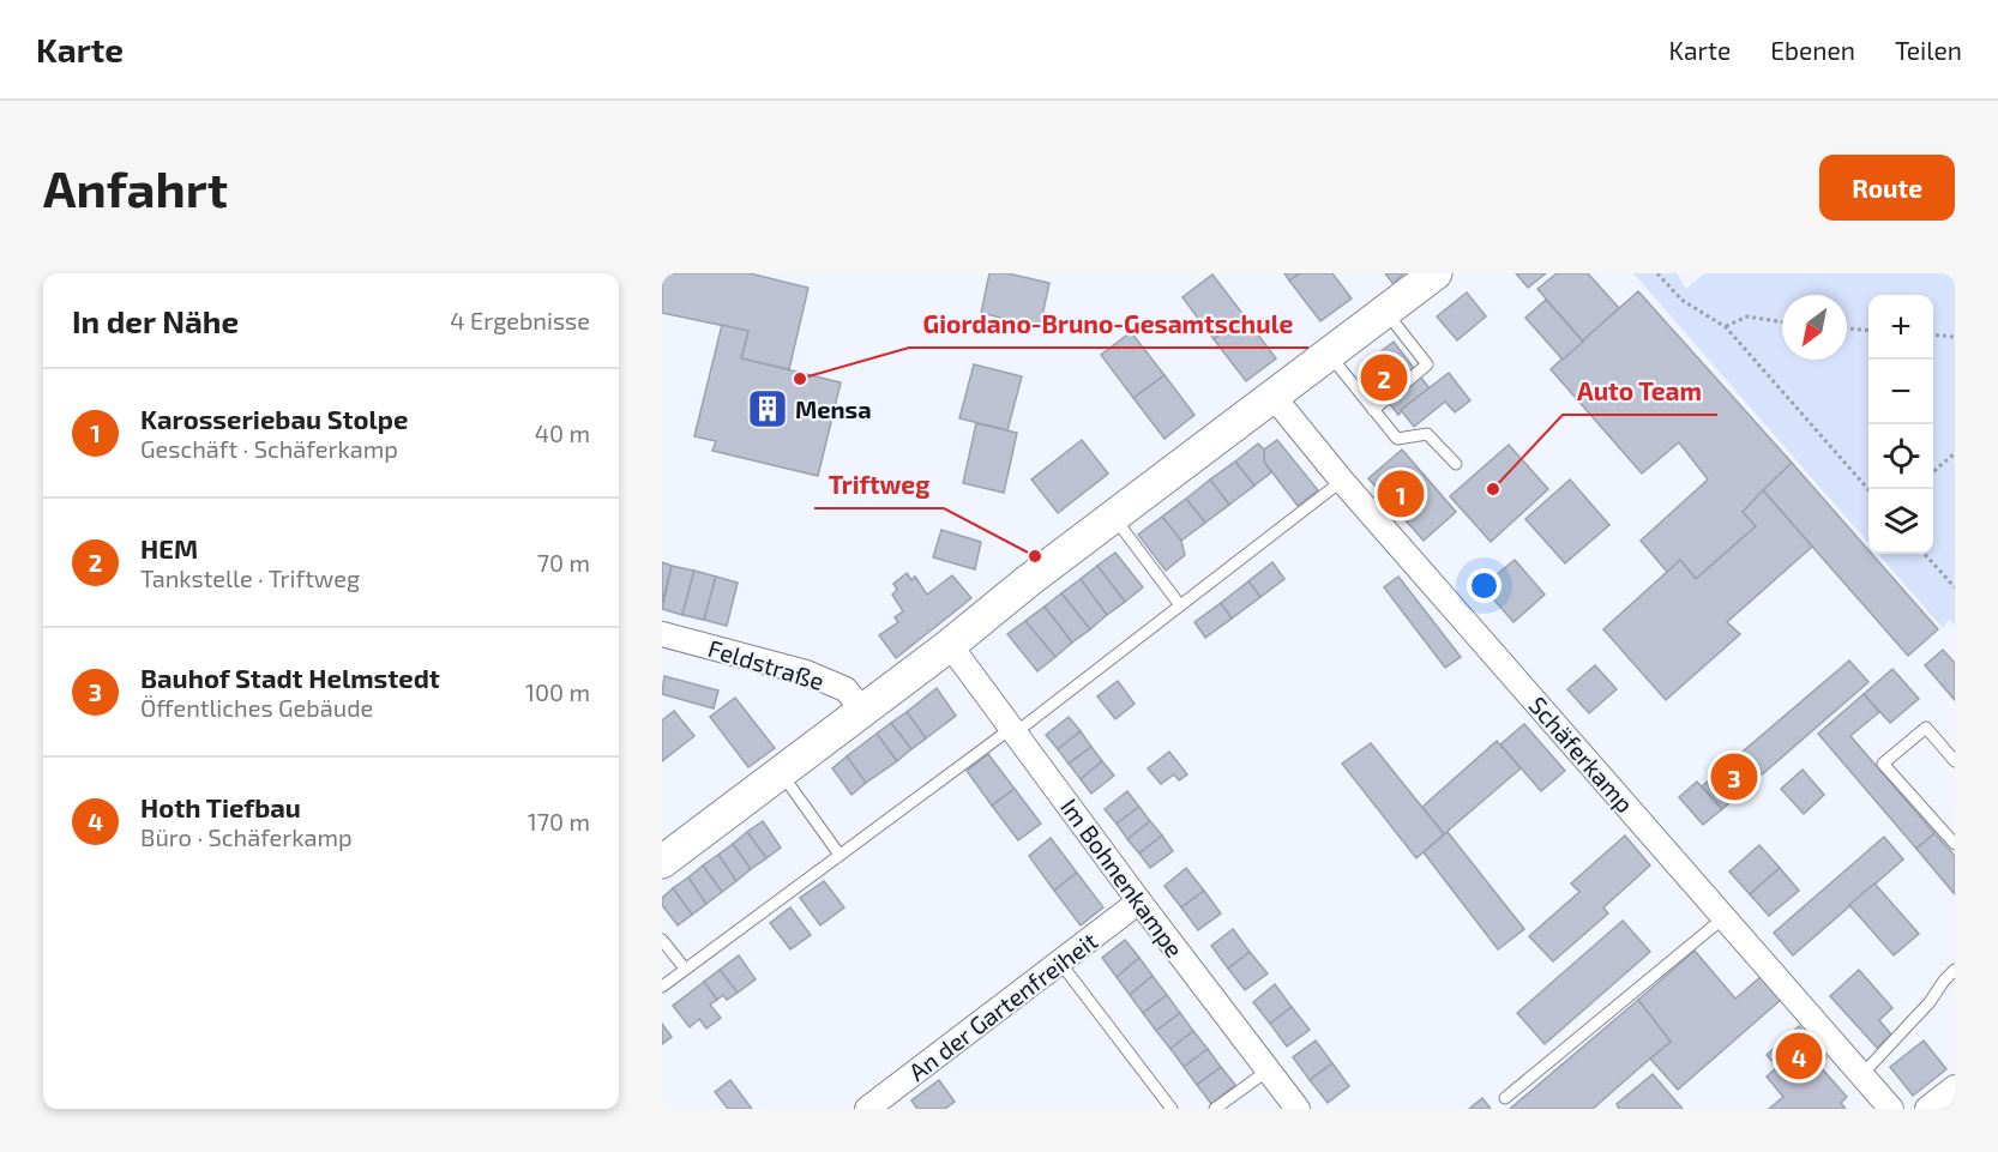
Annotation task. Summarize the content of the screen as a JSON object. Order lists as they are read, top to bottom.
{
  "streets": {
    "street": [
      "Feldstraße",
      "Schäferkamp",
      "Im Bohnenkampe",
      "An der Gartenfreiheit"
    ]
  },
  "crossings": [
    ["Im Bohnenkampe", "An der Gartenfreiheit"]
  ],
  "places": {
    "other": ["Giordano-Bruno-Gesamtschule", "Auto Team", "Triftweg"],
    "building": ["Mensa"]
  },
  "north": "bottom left",
  "page": {
    "header": "Karte",
    "nav": ["Karte", "Ebenen", "Teilen"],
    "buttons": "Route",
    "title": "Anfahrt",
    "heading": ["In der Nähe", "4 Ergebnisse"],
    "map_buttons": ["+", "−"],
    "pins": [
      "2",
      "1",
      "3",
      "4"
    ],
    "list": [
      {
        "mark": "1",
        "name": "Karosseriebau Stolpe",
        "note": "Geschäft · Schäferkamp",
        "value": "40 m"
      },
      {
        "mark": "2",
        "name": "HEM",
        "note": "Tankstelle · Triftweg",
        "value": "70 m"
      },
      {
        "mark": "3",
        "name": "Bauhof Stadt Helmstedt",
        "note": "Öffentliches Gebäude",
        "value": "100 m"
      },
      {
        "mark": "4",
        "name": "Hoth Tiefbau",
        "note": "Büro · Schäferkamp",
        "value": "170 m"
      }
    ]
  }
}
